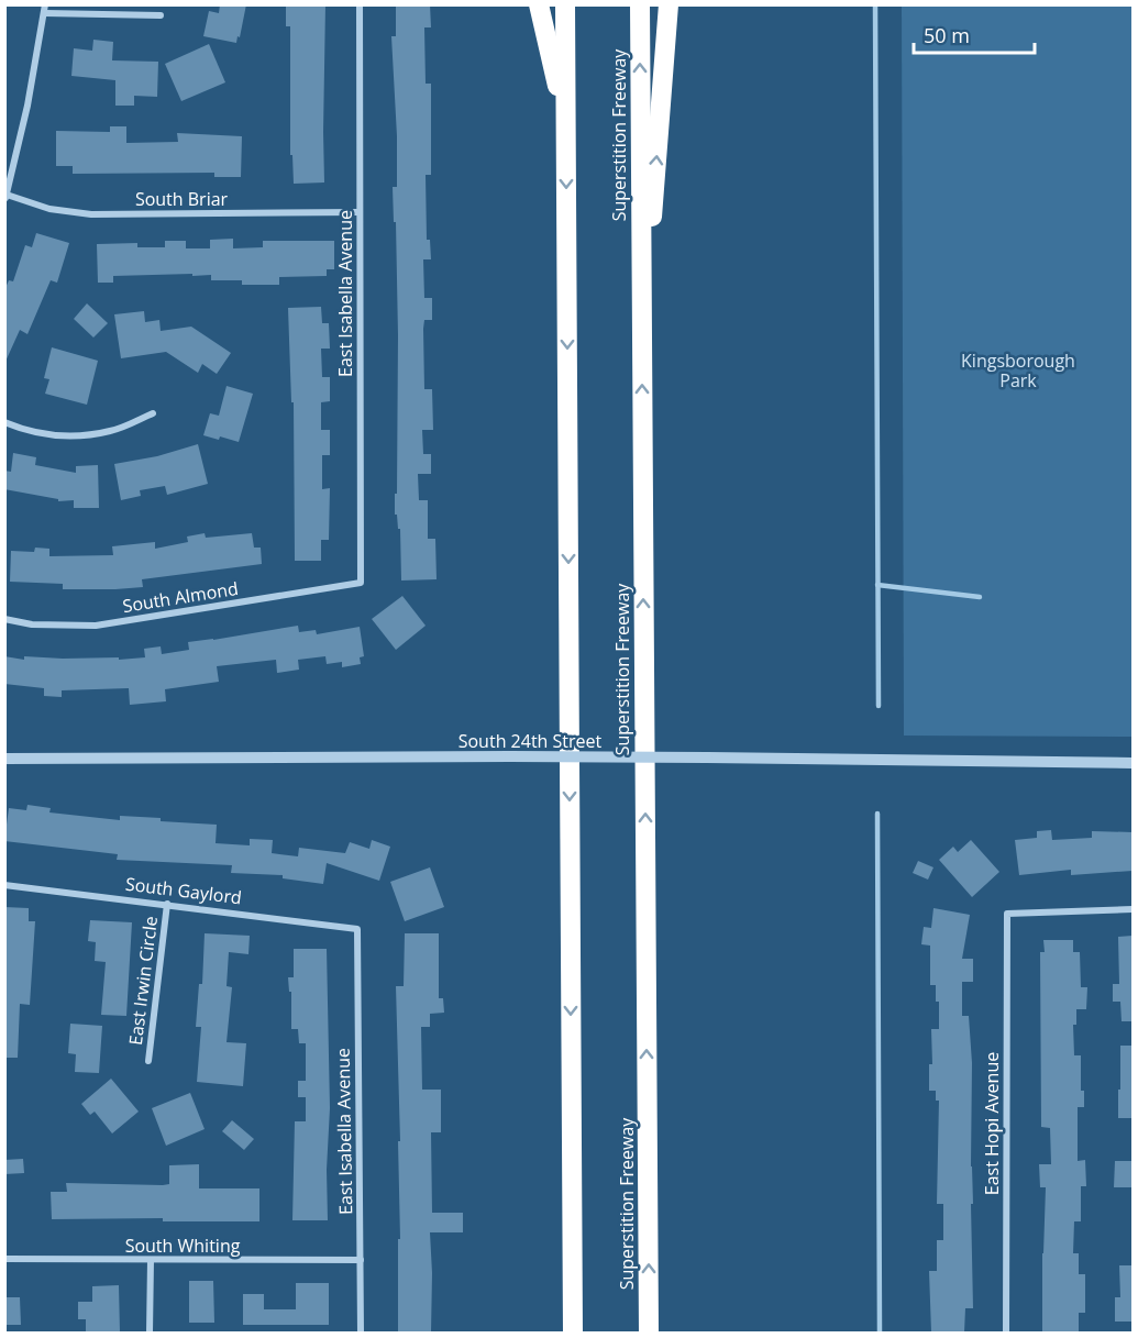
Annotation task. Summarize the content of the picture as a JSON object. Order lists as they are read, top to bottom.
{
  "streets": {
    "highway": ["Superstition Freeway"],
    "street": [
      "South Briar",
      "East Isabella Avenue",
      "South Almond",
      "South 24th Street",
      "South Gaylord",
      "East Irwin Circle",
      "East Hopi Avenue",
      "South Whiting"
    ]
  },
  "crossings": [
    ["South Briar", "East Isabella Avenue"],
    ["East Isabella Avenue", "South Almond"],
    ["East Isabella Avenue", "South Gaylord"],
    ["East Isabella Avenue", "South Whiting"],
    ["South Gaylord", "East Irwin Circle"]
  ],
  "parks": ["Kingsborough Park"],
  "scale_bar": "50 m"
}
